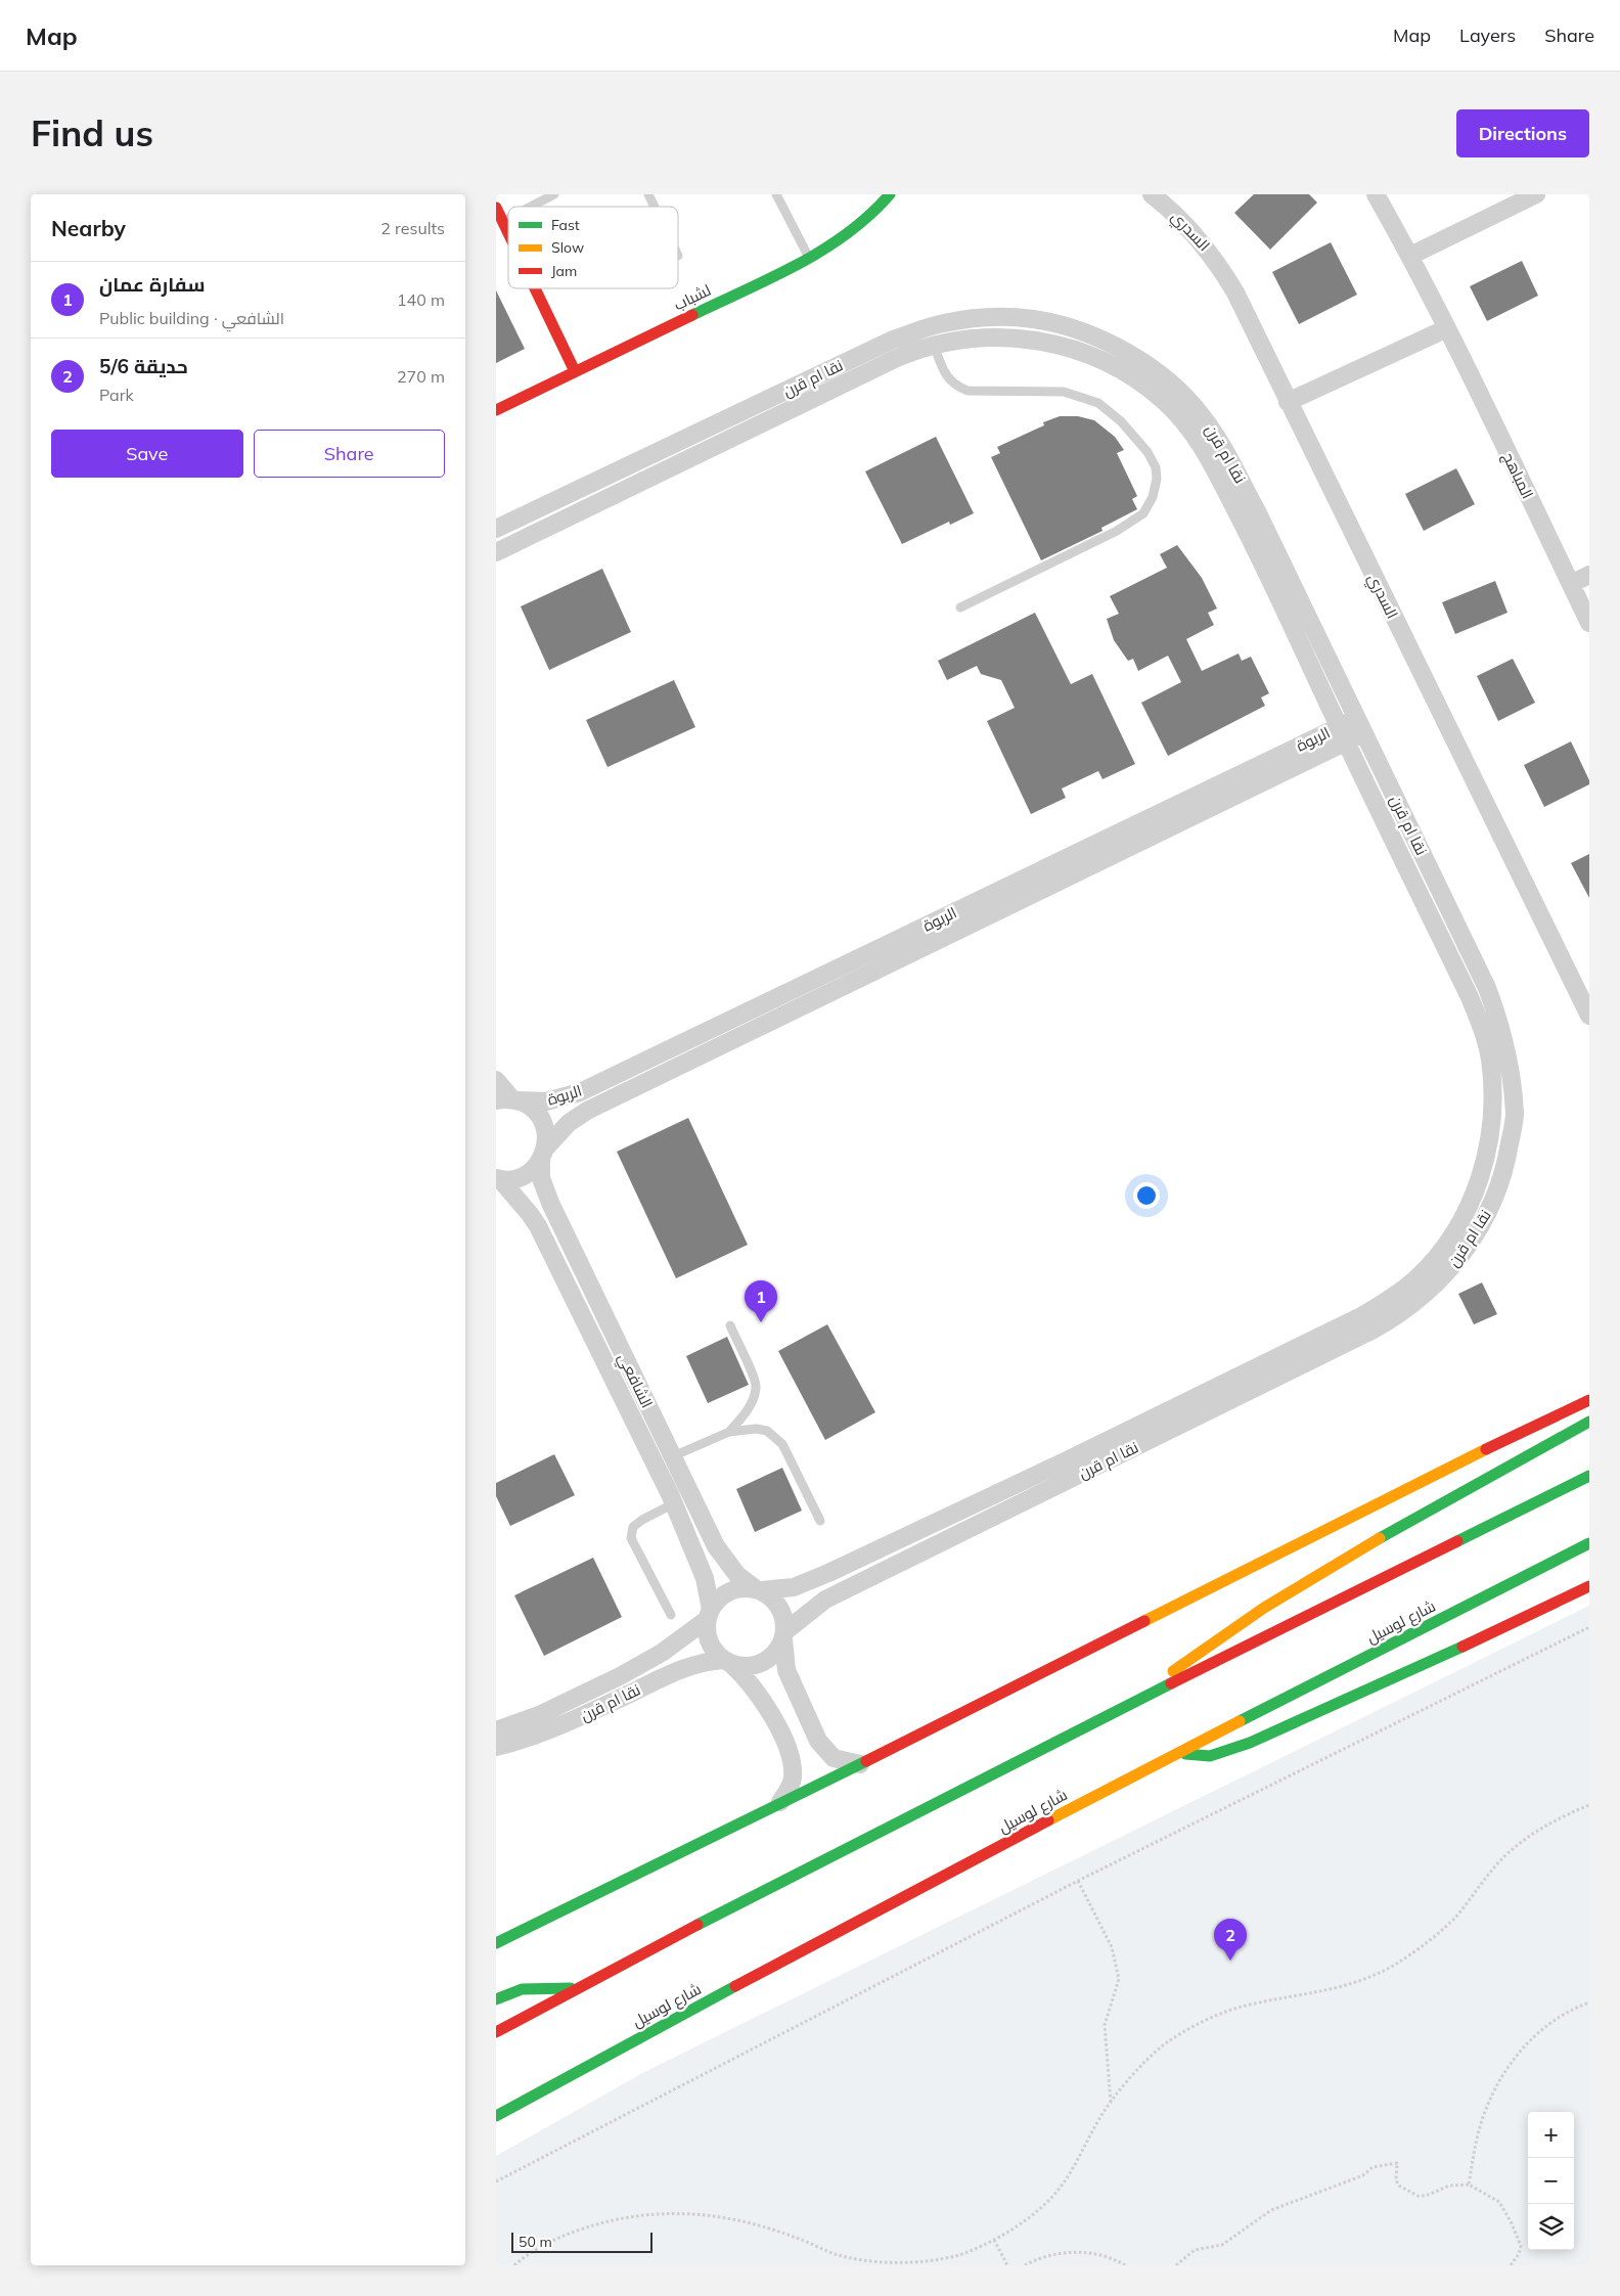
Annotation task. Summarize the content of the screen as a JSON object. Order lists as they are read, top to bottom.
{
  "streets": {
    "main road": ["لشباب", "شارع لوسيل"],
    "street": [
      "السدري",
      "نقا ام قرن",
      "المباهج",
      "الربوة",
      "الشافعي"
    ]
  },
  "crossings": [
    ["نقا ام قرن", "الربوة"],
    ["نقا ام قرن", "الشافعي"],
    ["الربوة", "الشافعي"]
  ],
  "legend": ["Fast", "Slow", "Jam"],
  "scale_bar": "50 m",
  "page": {
    "header": "Map",
    "nav": ["Map", "Layers", "Share"],
    "buttons": [
      "Directions",
      ["Save", "Share"]
    ],
    "title": "Find us",
    "heading": ["Nearby", "2 results"],
    "list": [
      {
        "mark": "1",
        "name": "سفارة عمان",
        "note": "Public building · الشافعي",
        "value": "140 m"
      },
      {
        "mark": "2",
        "name": "حديقة 5/6",
        "note": "Park",
        "value": "270 m"
      }
    ],
    "pins": ["1", "2"],
    "map_buttons": ["+", "−"],
    "scale": "50 m"
  }
}
